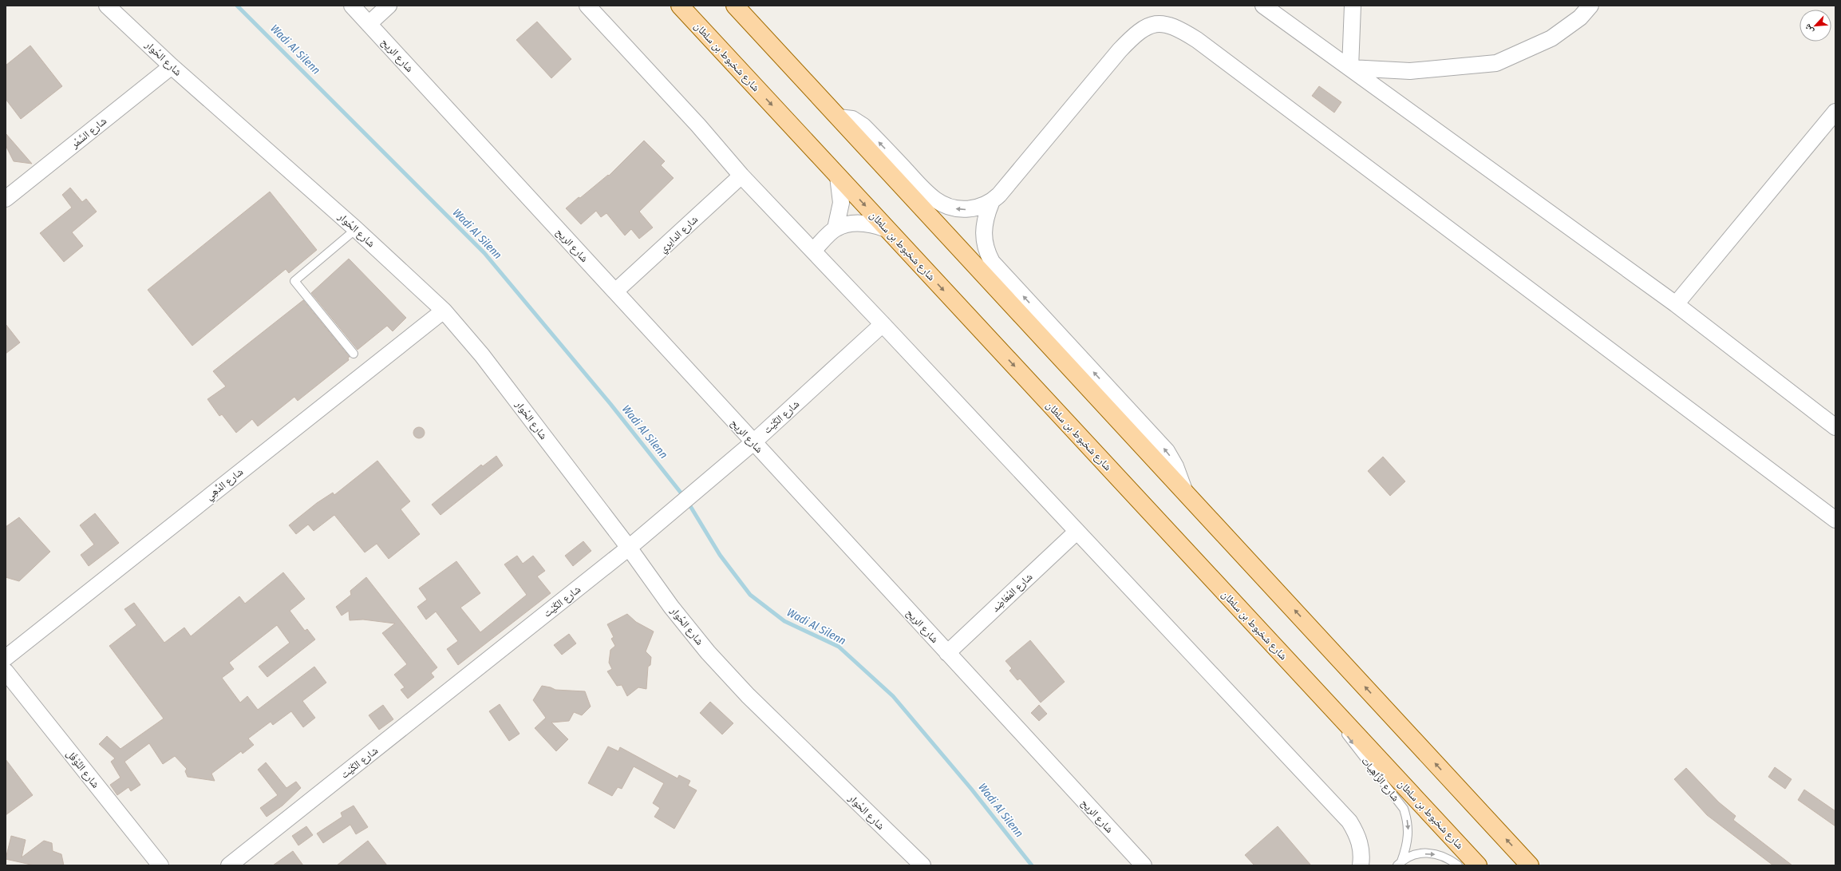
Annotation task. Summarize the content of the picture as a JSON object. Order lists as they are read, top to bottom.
{
  "streets": {
    "main road": ["شارع شخبوط بن سلطان"],
    "street": [
      "شارع الريح",
      "شارع الحُوار",
      "شارع السَّمْر",
      "شارع الدايري",
      "شارع الكَيْت",
      "شارع الدِّهِي",
      "شارع المُعَاضِد",
      "شارع النَّوْفَل"
    ],
    "lane": ["شارع الزَّاهِيات"]
  },
  "crossings": [
    ["شارع الريح", "شارع الدايري"],
    ["شارع الريح", "شارع الكَيْت"],
    ["شارع الريح", "شارع المُعَاضِد"],
    ["شارع شخبوط بن سلطان", "شارع الزَّاهِيات"],
    ["شارع الحُوار", "شارع السَّمْر"],
    ["شارع الحُوار", "شارع الكَيْت"],
    ["شارع الحُوار", "شارع الدِّهِي"]
  ],
  "one_way": ["شارع الزَّاهِيات"],
  "water": ["Wadi Al Silenn"],
  "north": "bottom left"
}
